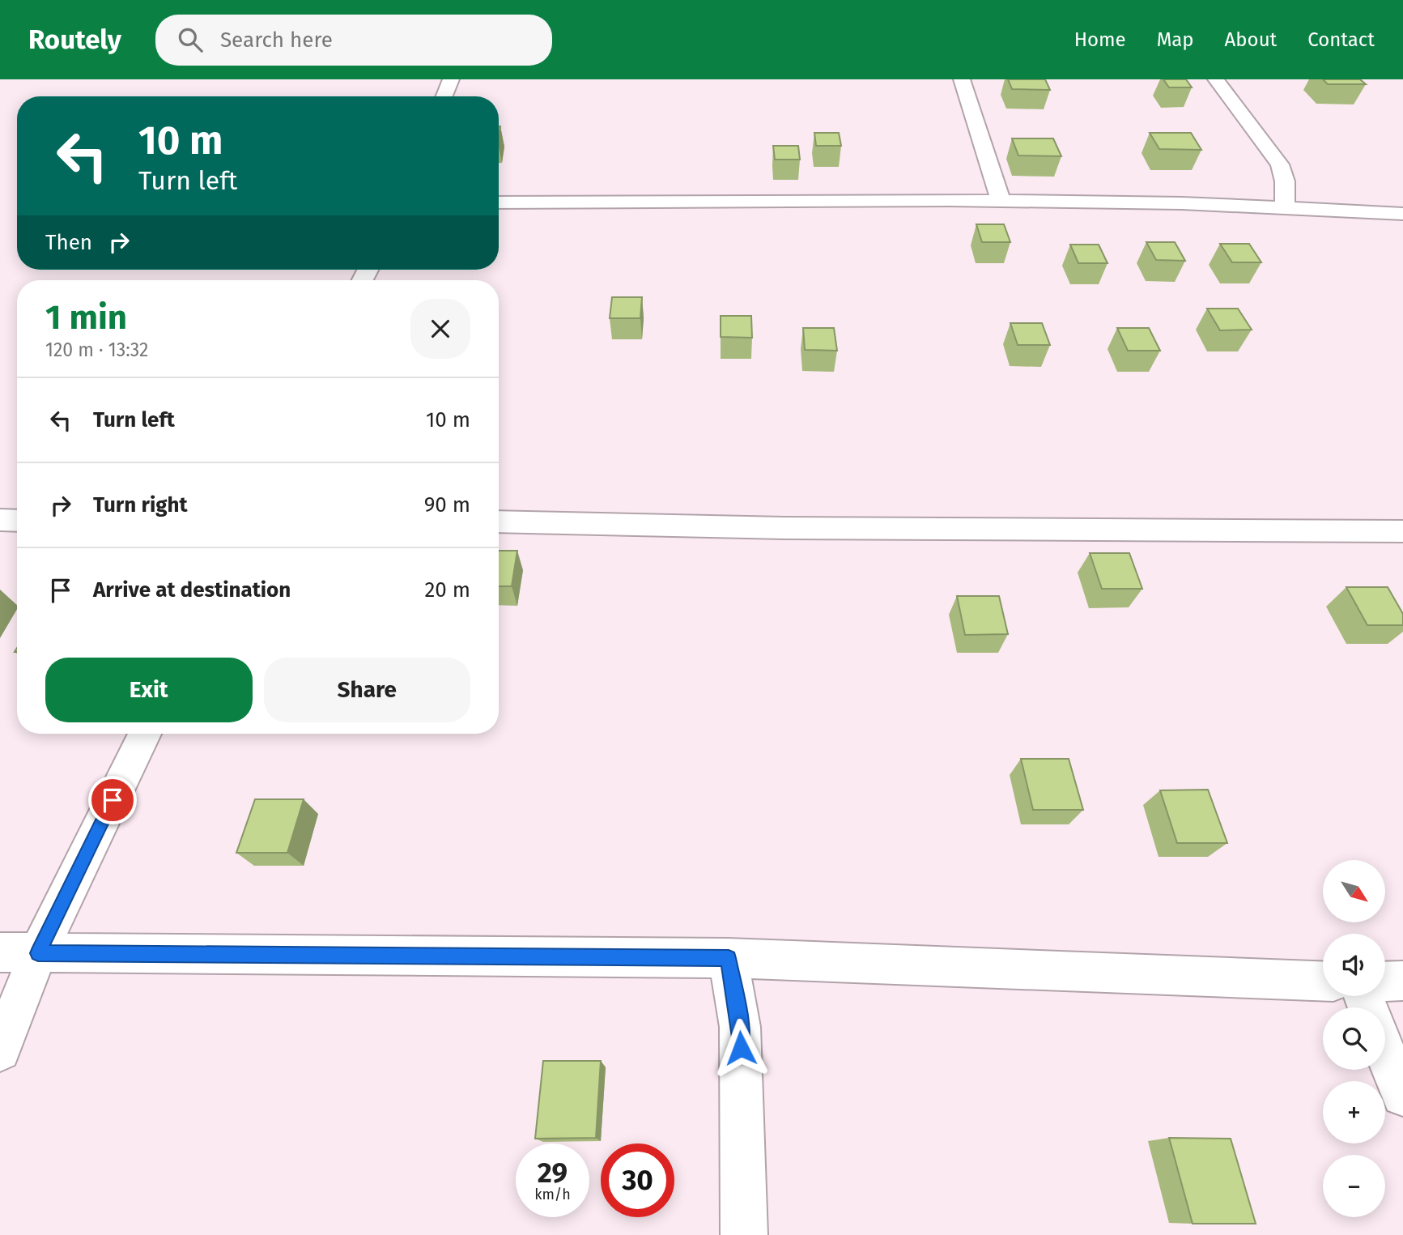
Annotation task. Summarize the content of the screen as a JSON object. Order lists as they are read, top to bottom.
{
  "north": "bottom right",
  "page": {
    "header": "Routely",
    "search": "Search here",
    "nav": [
      "Home",
      "Map",
      "About",
      "Contact"
    ],
    "turn": ["10 m", "Turn left"],
    "then": "Then",
    "heading": ["1 min", "120 m · 13:32"],
    "list": [
      {
        "name": "Turn left",
        "value": "10 m"
      },
      {
        "name": "Turn right",
        "value": "90 m"
      },
      {
        "name": "Arrive at destination",
        "value": "20 m"
      }
    ],
    "buttons": ["Exit", "Share"],
    "map_buttons": ["+", "−"],
    "speed": "29 km/h",
    "limit": "30"
  }
}
